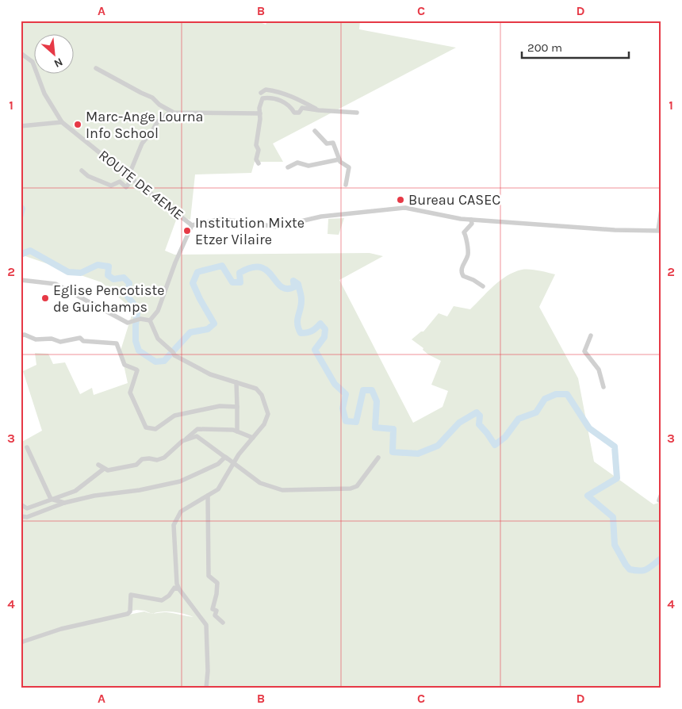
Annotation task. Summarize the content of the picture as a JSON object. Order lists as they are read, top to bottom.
{
  "streets": {
    "street": ["ROUTE DE 4EME"]
  },
  "places": [
    "Marc-Ange Lourna Info School",
    "Bureau CASEC",
    "Institution Mixte Etzer Vilaire",
    "Eglise Pencotiste de Guichamps"
  ],
  "scale_bar": "200 m",
  "north": "bottom right",
  "grid": {
    "columns": [
      "A",
      "B",
      "C",
      "D"
    ],
    "rows": [
      "1",
      "2",
      "3",
      "4"
    ]
  }
}
